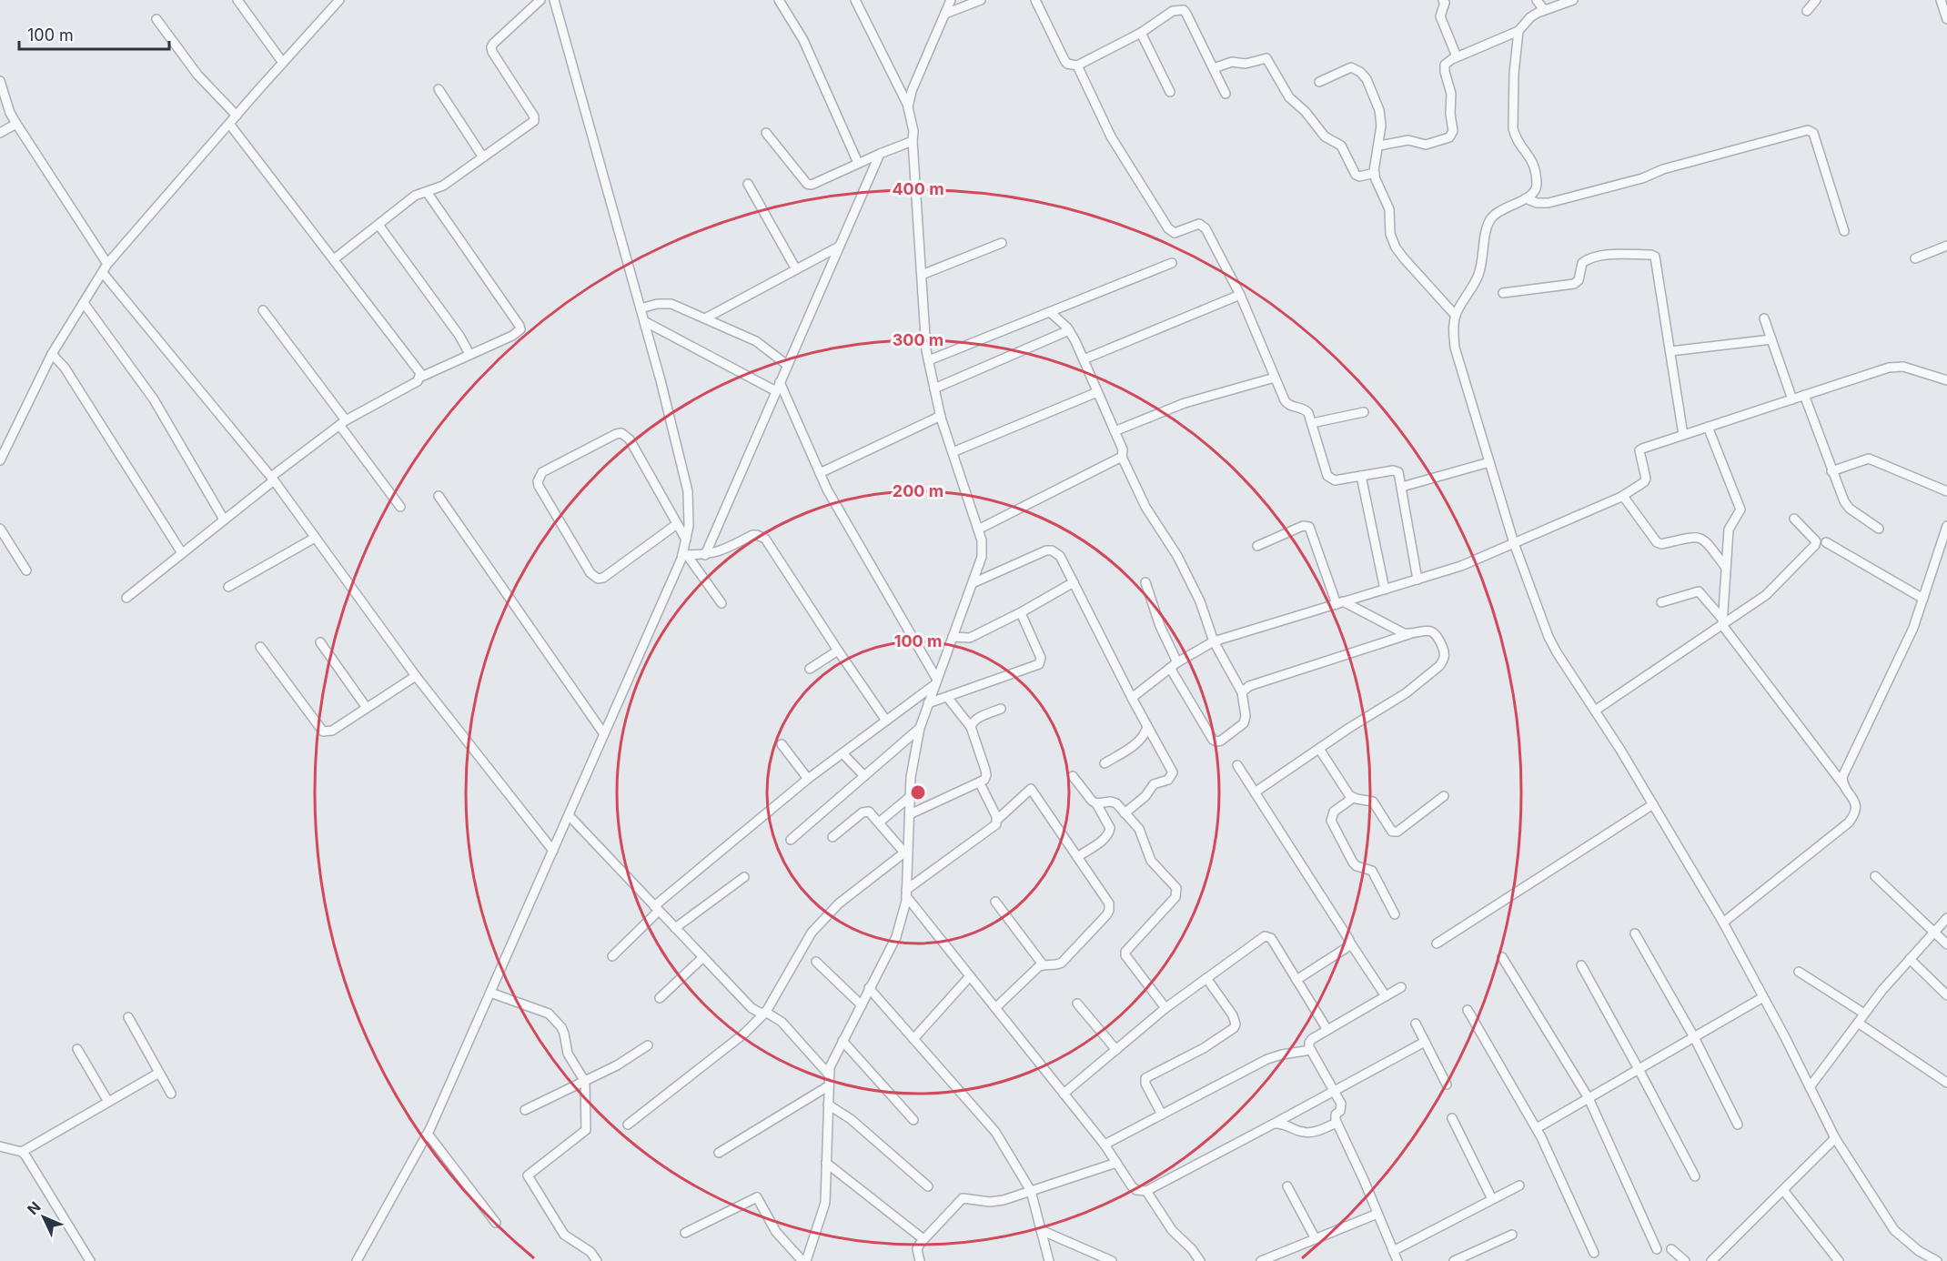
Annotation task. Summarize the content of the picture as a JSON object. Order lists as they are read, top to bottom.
{
  "scale_bar": "100 m",
  "north": "top left",
  "rings": [
    "400 m",
    "300 m",
    "200 m",
    "100 m"
  ]
}
